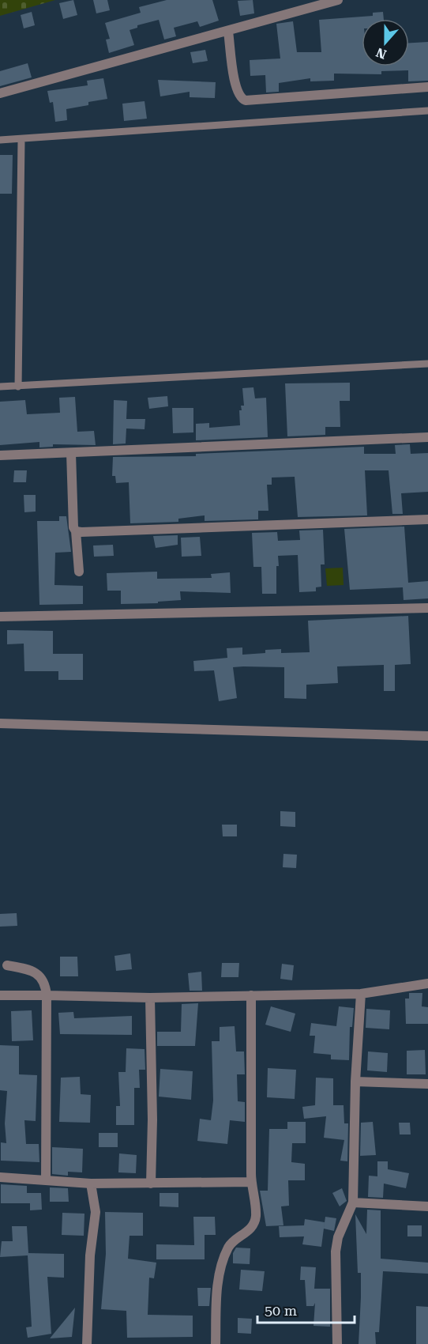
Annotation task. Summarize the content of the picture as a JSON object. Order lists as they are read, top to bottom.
{
  "scale_bar": "50 m",
  "north": "bottom"
}
